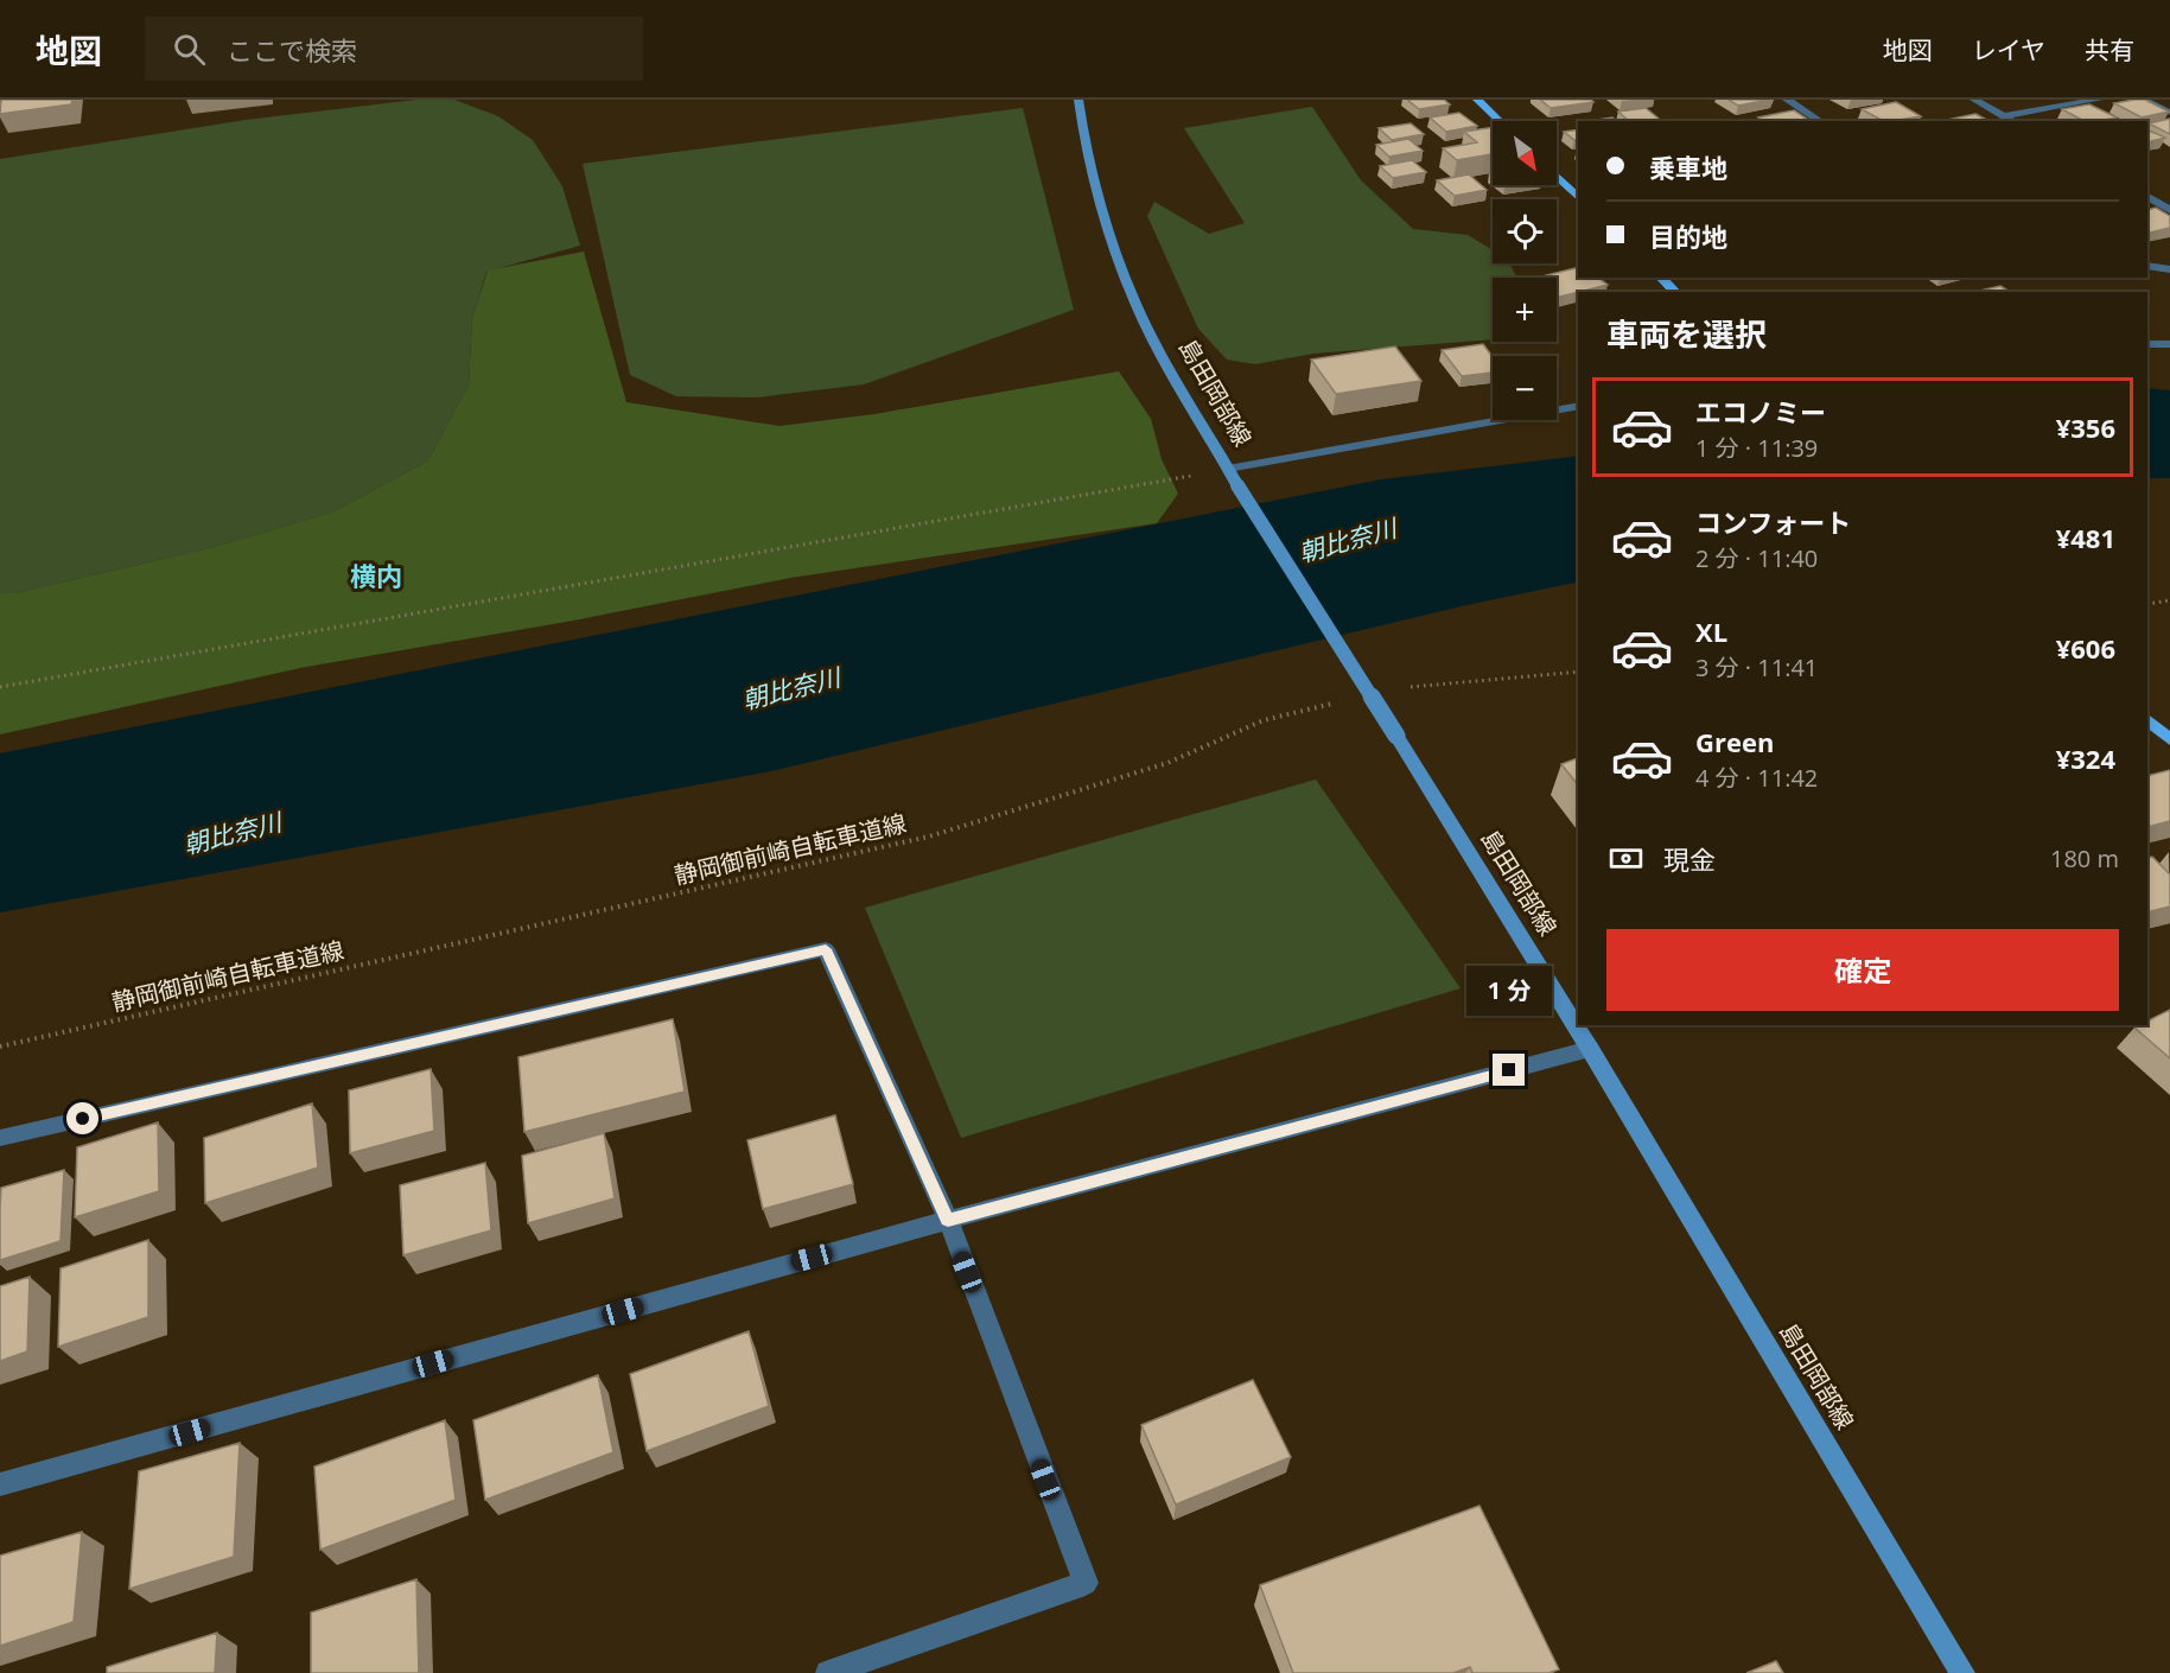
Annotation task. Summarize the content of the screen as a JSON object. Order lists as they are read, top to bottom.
{
  "streets": {
    "main road": ["島田岡部線"],
    "path": ["静岡御前崎自転車道線"]
  },
  "districts": ["横内"],
  "water": ["朝比奈川"],
  "north": "bottom right",
  "page": {
    "header": "地図",
    "search": "ここで検索",
    "nav": ["地図", "レイヤ", "共有"],
    "map_buttons": ["+", "−"],
    "banner": ["乗車地", "目的地"],
    "heading": "車両を選択",
    "list": [
      {
        "name": "エコノミー",
        "note": "1 分 · 11:39",
        "value": "¥356"
      },
      {
        "name": "コンフォート",
        "note": "2 分 · 11:40",
        "value": "¥481"
      },
      {
        "name": "XL",
        "note": "3 分 · 11:41",
        "value": "¥606"
      },
      {
        "name": "Green",
        "note": "4 分 · 11:42",
        "value": "¥324"
      }
    ],
    "pay": ["現金", "180 m"],
    "buttons": "確定",
    "bubble": "1 分"
  }
}
